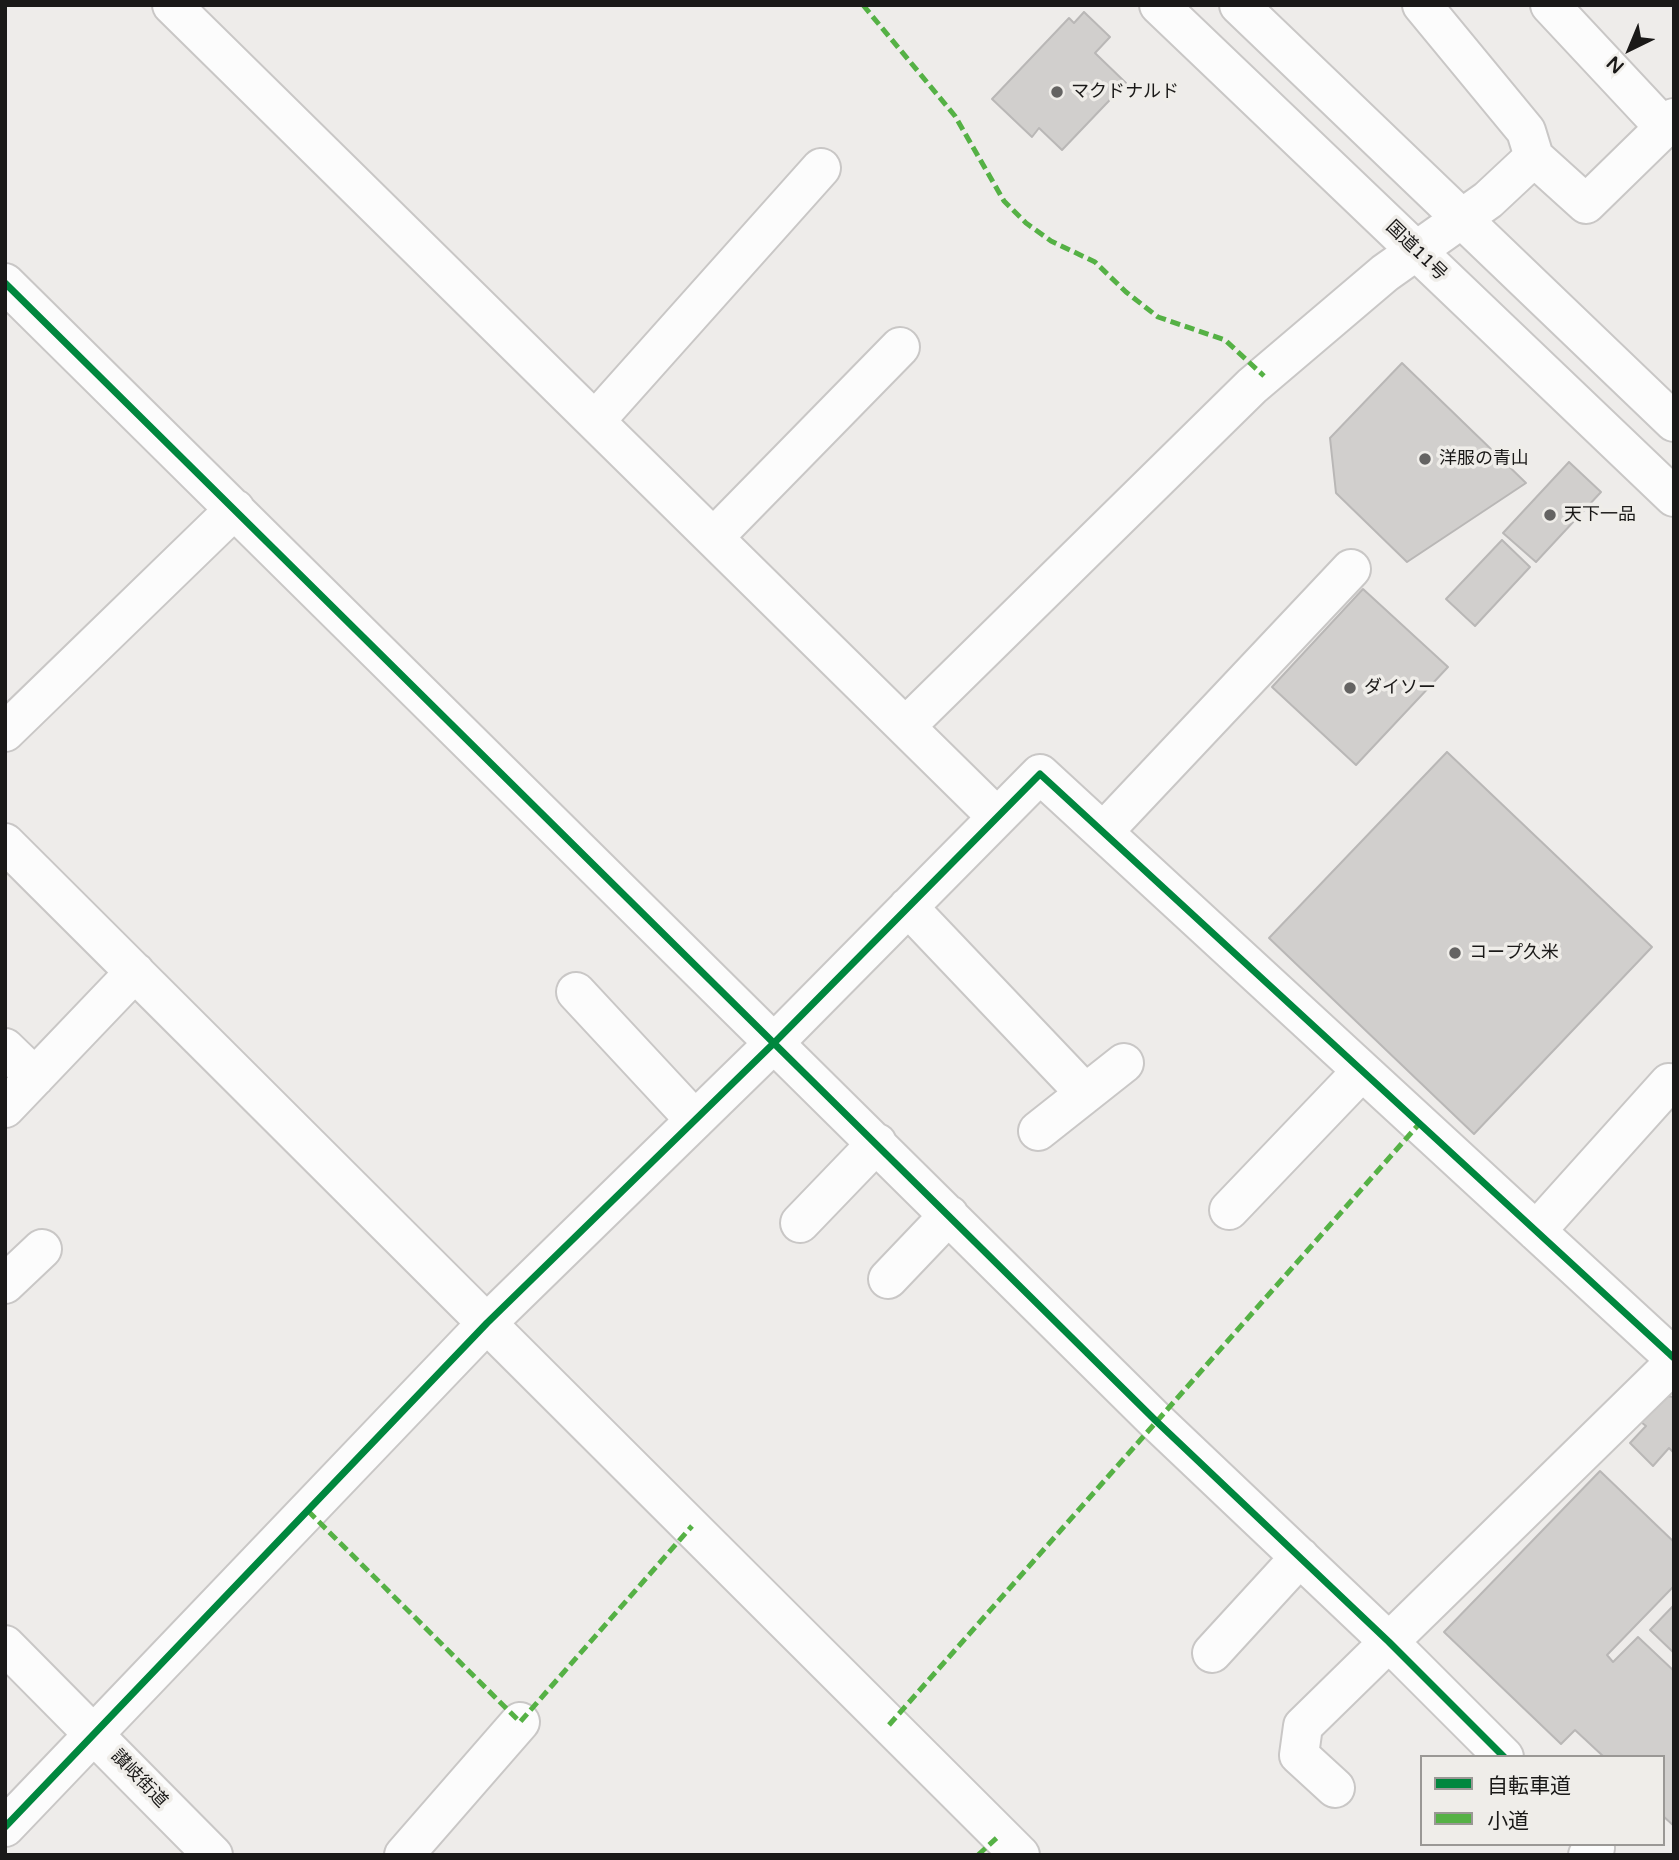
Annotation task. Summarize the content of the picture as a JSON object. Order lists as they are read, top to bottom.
{
  "streets": {
    "main road": ["国道11号", "讃岐街道"]
  },
  "places": [
    "マクドナルド",
    "洋服の青山",
    "天下一品",
    "ダイソー",
    "コープ久米"
  ],
  "legend": ["自転車道", "小道"],
  "north": "bottom left"
}
